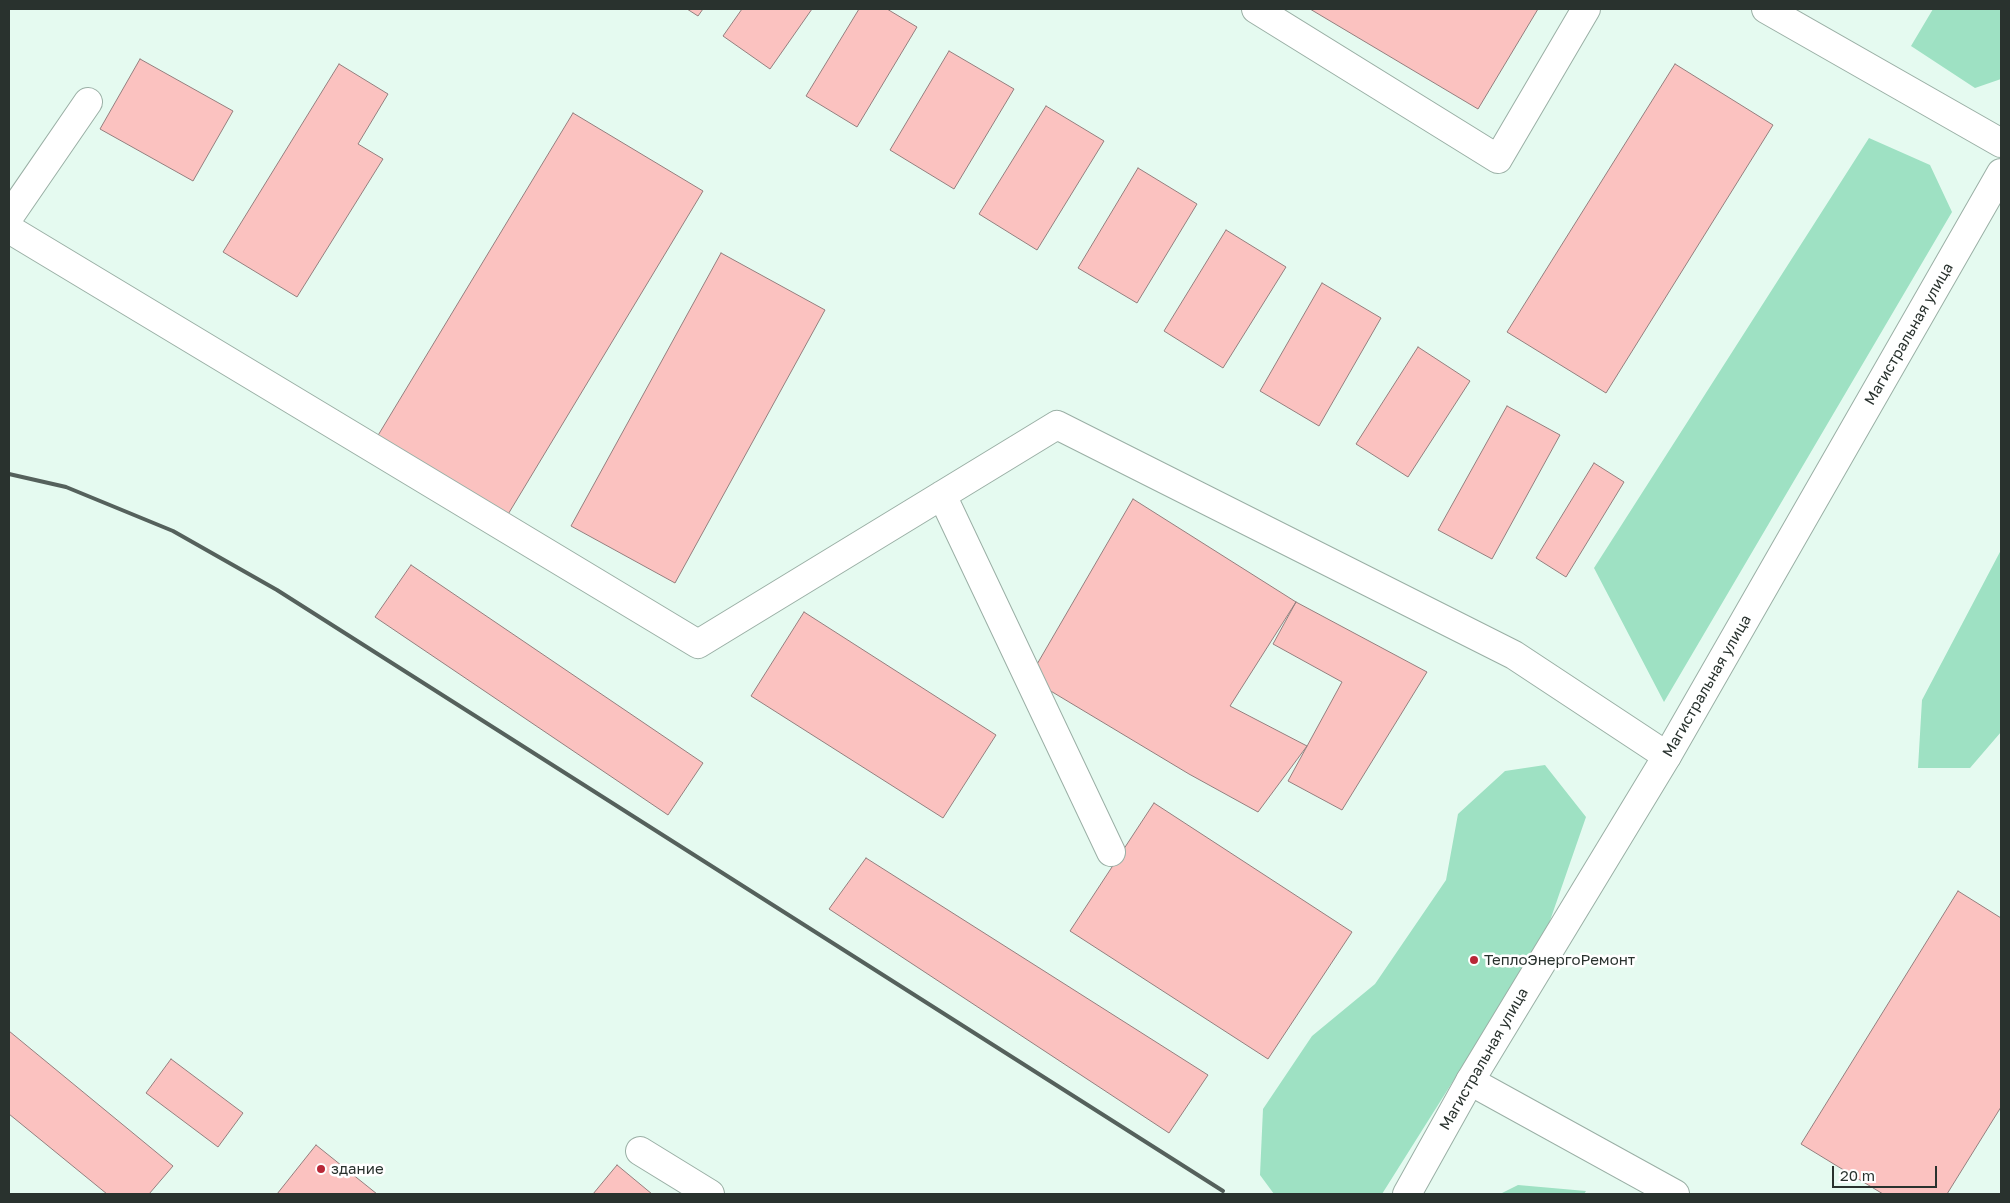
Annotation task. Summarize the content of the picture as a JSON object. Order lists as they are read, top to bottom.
{
  "streets": {
    "main road": ["Магистральная улица"]
  },
  "places": ["ТеплоЭнергоРемонт", "здание"],
  "scale_bar": "20 m"
}
